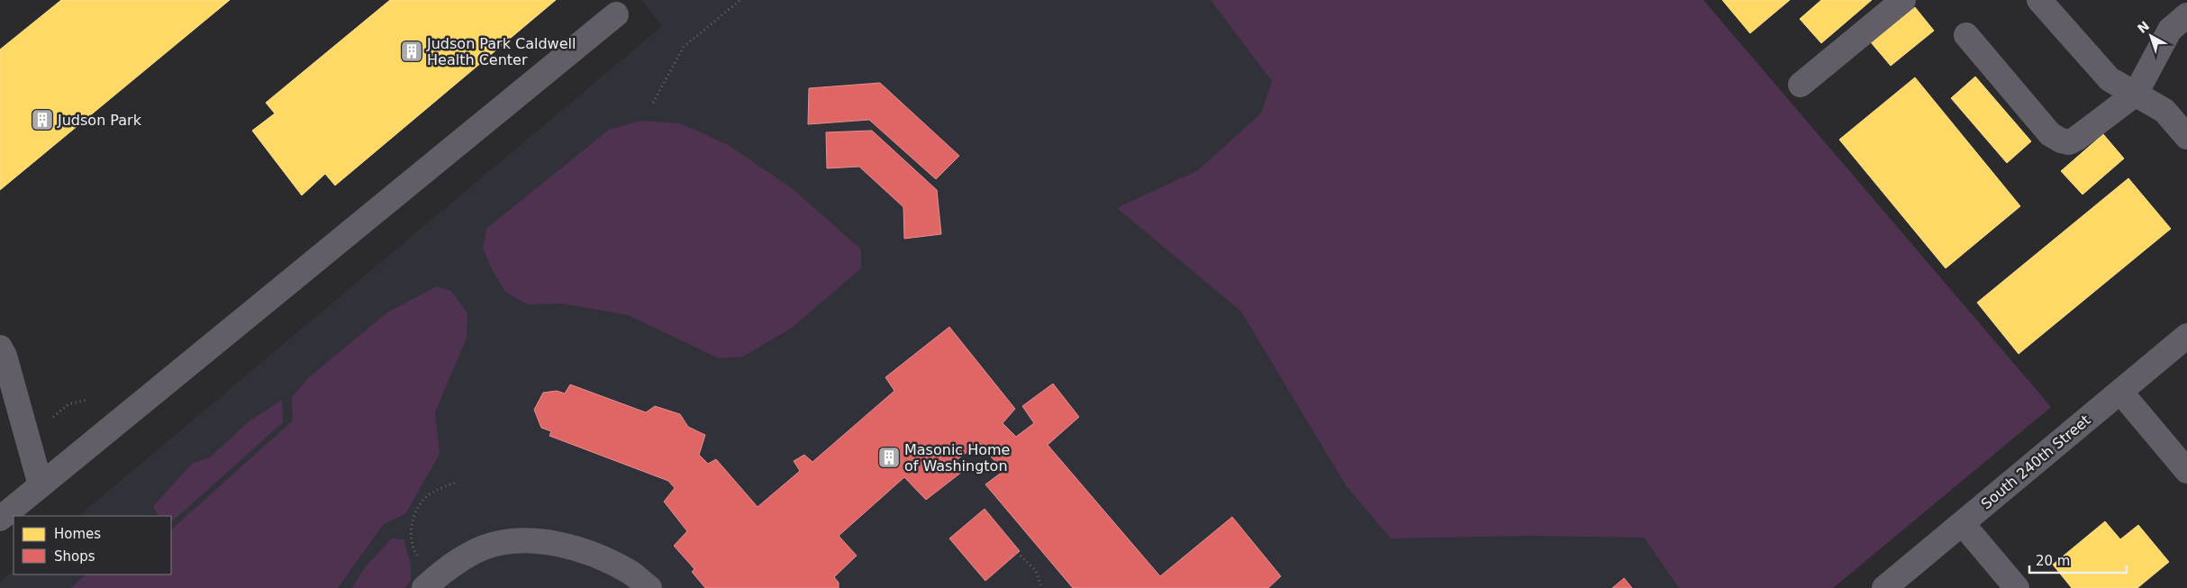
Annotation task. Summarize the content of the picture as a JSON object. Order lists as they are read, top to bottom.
{
  "streets": {
    "street": ["South 240th Street"]
  },
  "places": {
    "building": ["Judson Park Caldwell Health Center", "Judson Park", "Masonic Home of Washington"]
  },
  "legend": ["Homes", "Shops"],
  "scale_bar": "20 m",
  "north": "top left"
}
